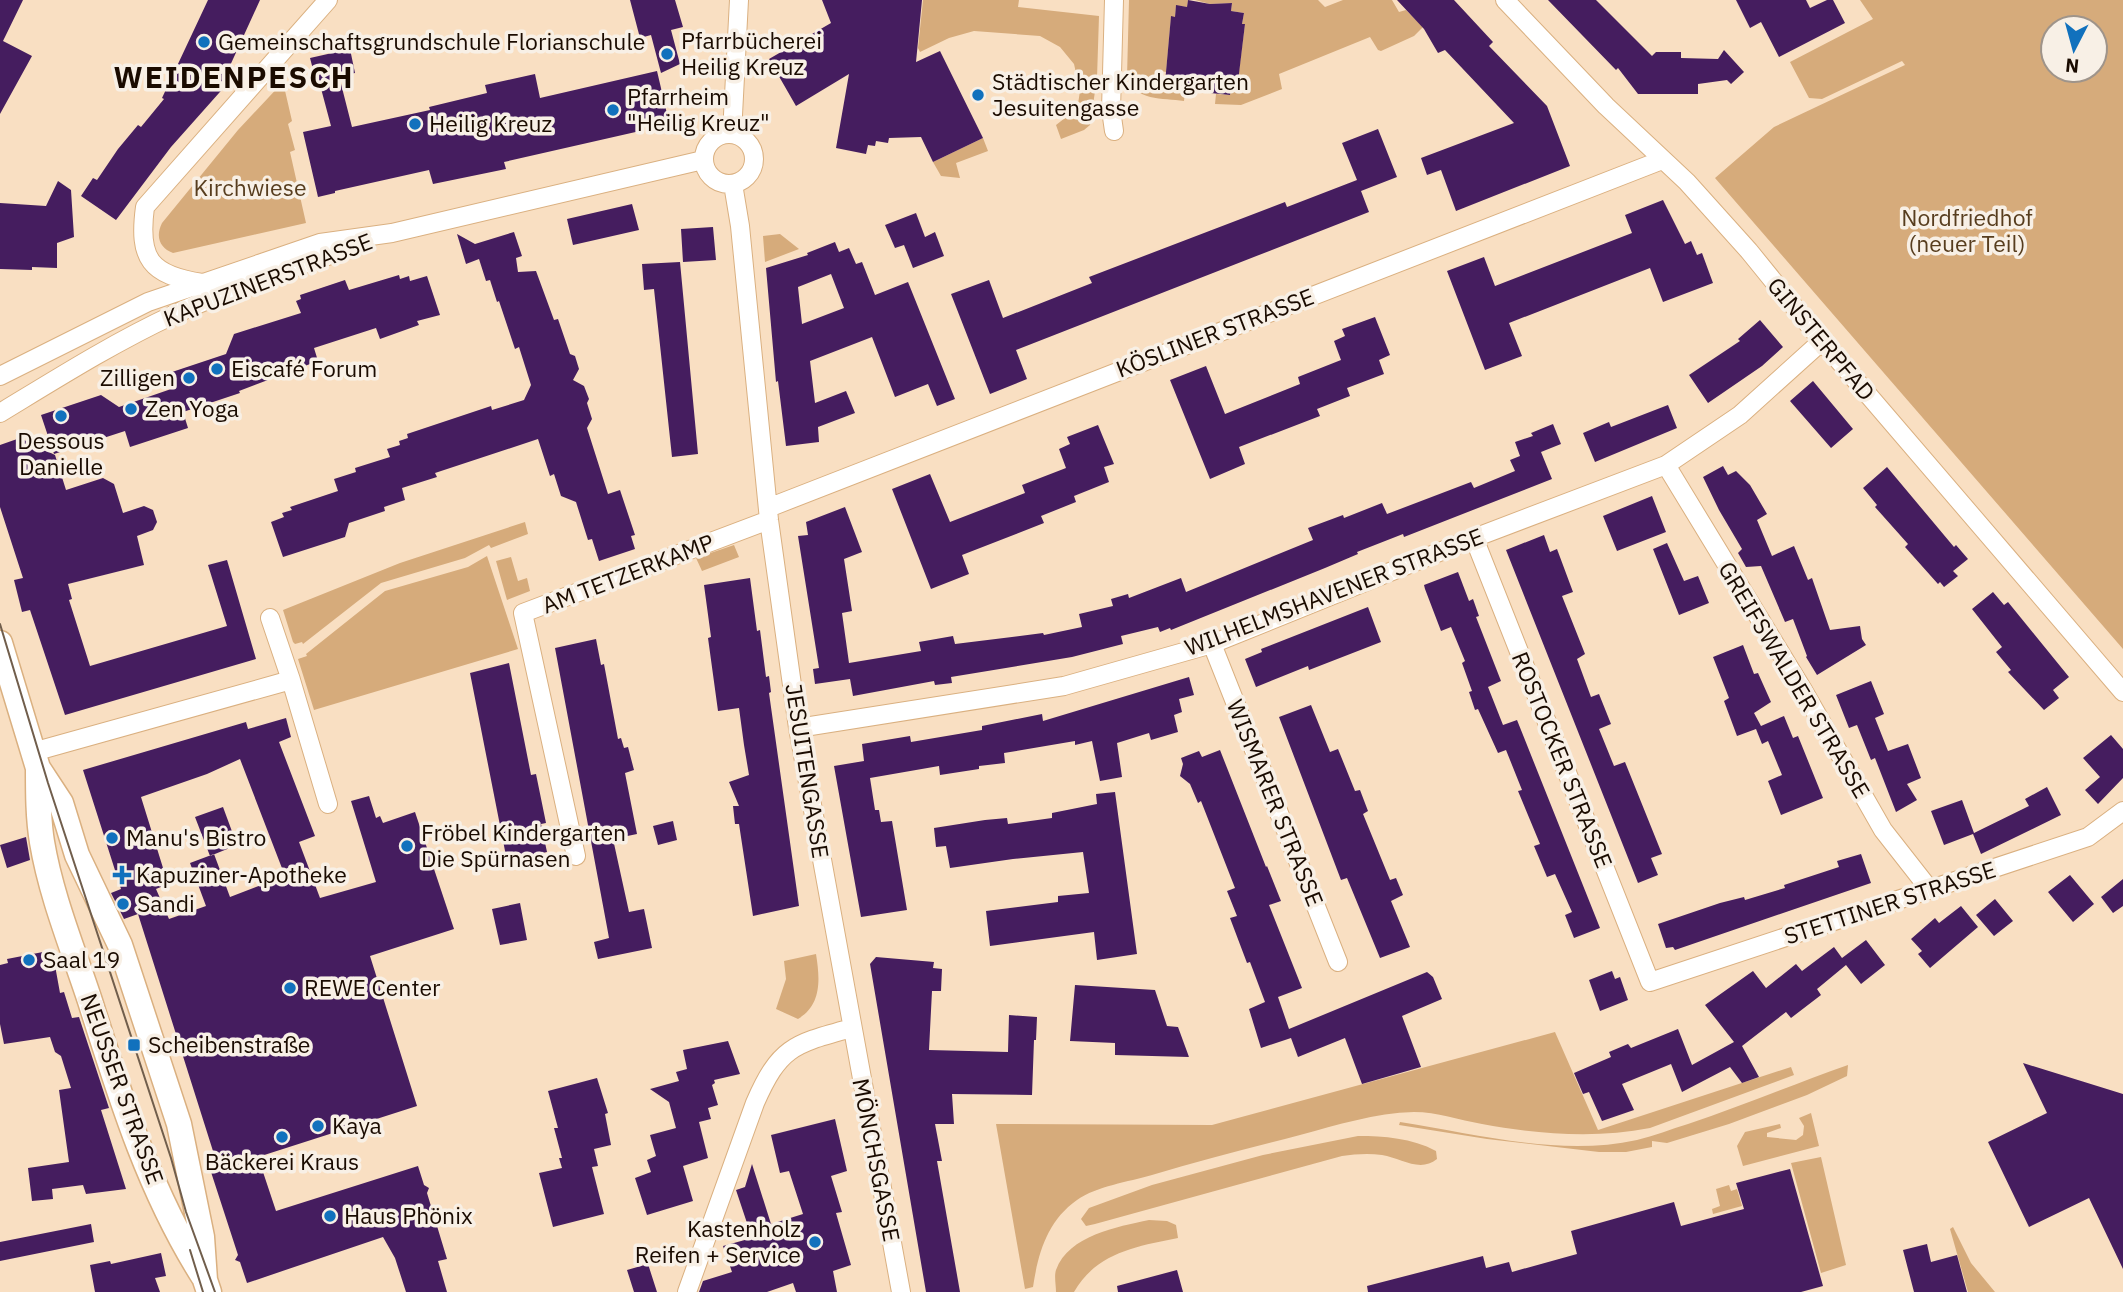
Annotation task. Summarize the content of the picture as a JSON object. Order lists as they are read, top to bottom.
{
  "streets": {
    "main road": ["NEUSSER STRASSE"],
    "street": [
      "KAPUZINERSTRASSE",
      "KÖSLINER STRASSE",
      "GINSTERPFAD",
      "AM TETZERKAMP",
      "WILHELMSHAVENER STRASSE",
      "GREIFSWALDER STRASSE",
      "ROSTOCKER STRASSE",
      "JESUITENGASSE",
      "WISMARER STRASSE",
      "STETTINER STRASSE",
      "MÖNCHSGASSE"
    ]
  },
  "crossings": [
    ["KAPUZINERSTRASSE", "JESUITENGASSE"],
    ["KÖSLINER STRASSE", "GINSTERPFAD"],
    ["KÖSLINER STRASSE", "AM TETZERKAMP"],
    ["KÖSLINER STRASSE", "JESUITENGASSE"],
    ["GINSTERPFAD", "WILHELMSHAVENER STRASSE"],
    ["AM TETZERKAMP", "JESUITENGASSE"],
    ["WILHELMSHAVENER STRASSE", "GREIFSWALDER STRASSE"],
    ["WILHELMSHAVENER STRASSE", "ROSTOCKER STRASSE"],
    ["WILHELMSHAVENER STRASSE", "JESUITENGASSE"],
    ["WILHELMSHAVENER STRASSE", "WISMARER STRASSE"],
    ["GREIFSWALDER STRASSE", "STETTINER STRASSE"],
    ["ROSTOCKER STRASSE", "STETTINER STRASSE"],
    ["JESUITENGASSE", "MÖNCHSGASSE"]
  ],
  "districts": ["WEIDENPESCH"],
  "parks": ["Kirchwiese", "Nordfriedhof (neuer Teil)"],
  "places": {
    "other": [
      "Gemeinschaftsgrundschule Florianschule",
      "Pfarrbücherei Heilig Kreuz",
      "Städtischer Kindergarten Jesuitengasse",
      "Pfarrheim \"Heilig Kreuz\"",
      "Heilig Kreuz",
      "Eiscafé Forum",
      "Zilligen",
      "Zen Yoga",
      "Dessous Danielle",
      "Manu's Bistro",
      "Fröbel Kindergarten Die Spürnasen",
      "Sandi",
      "Saal 19",
      "REWE Center",
      "Kaya",
      "Bäckerei Kraus",
      "Haus Phönix",
      "Kastenholz Reifen + Service"
    ],
    "health": ["Kapuziner-Apotheke"],
    "transit": ["Scheibenstraße"]
  },
  "north": "bottom"
}
